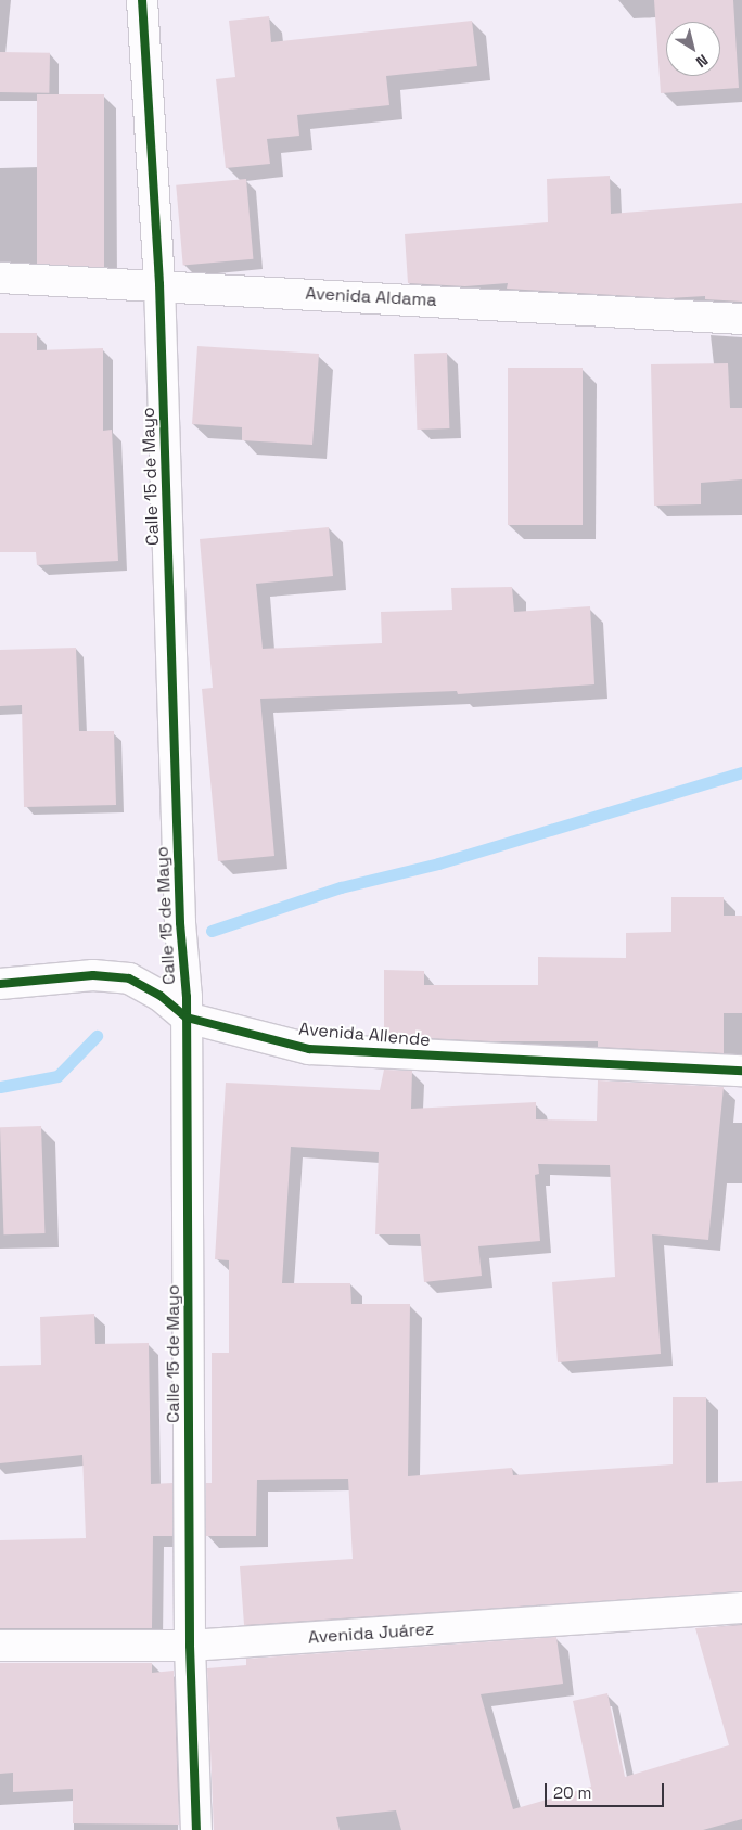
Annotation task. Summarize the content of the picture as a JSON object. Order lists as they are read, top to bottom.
{
  "streets": {
    "street": [
      "Avenida Aldama",
      "Calle 15 de Mayo",
      "Avenida Allende",
      "Avenida Juárez"
    ]
  },
  "crossings": [
    ["Avenida Aldama", "Calle 15 de Mayo"],
    ["Calle 15 de Mayo", "Avenida Allende"],
    ["Calle 15 de Mayo", "Avenida Juárez"]
  ],
  "scale_bar": "20 m",
  "north": "bottom right"
}
